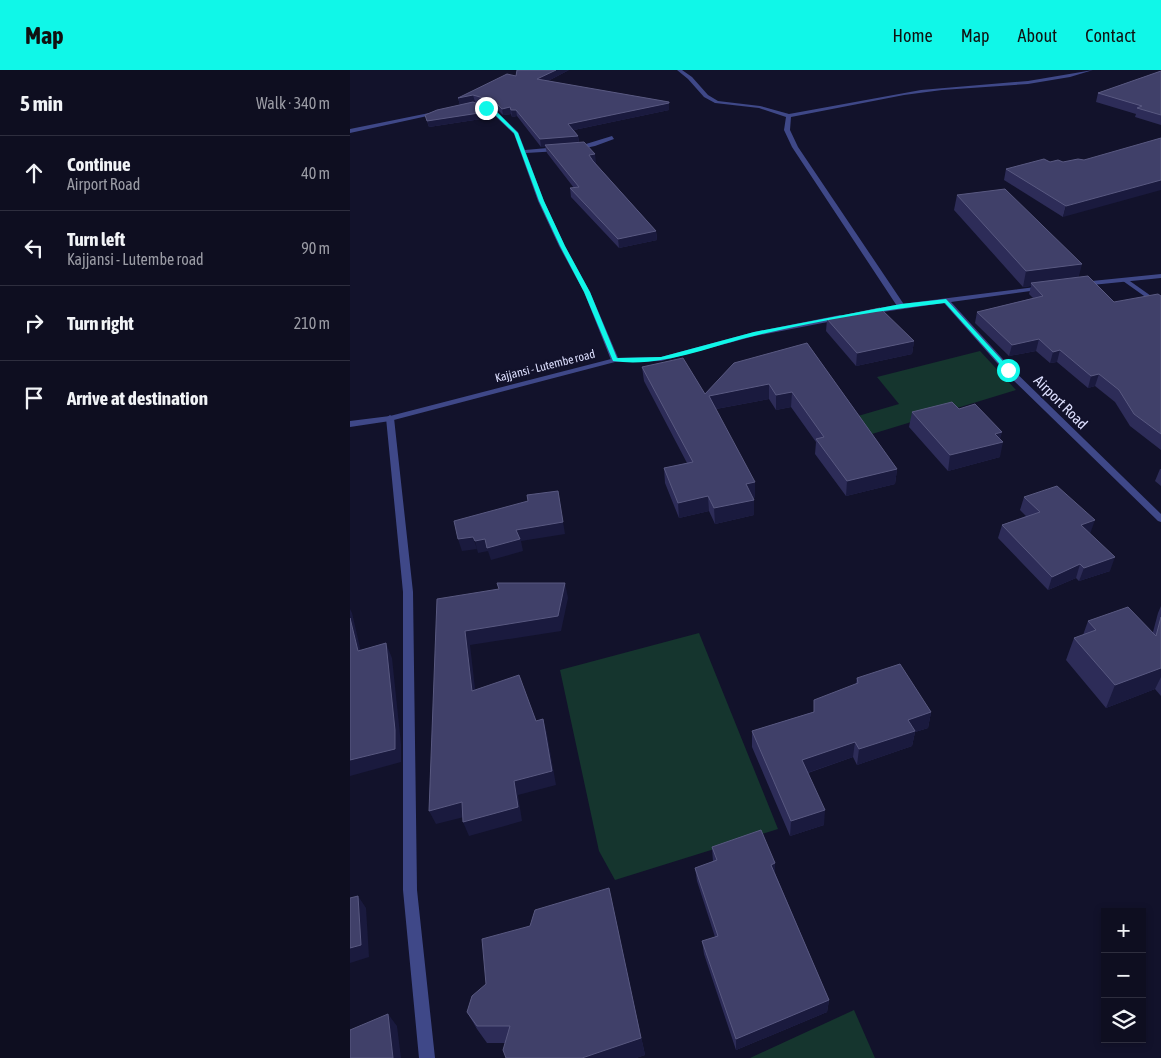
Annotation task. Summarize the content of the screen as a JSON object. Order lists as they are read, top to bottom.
{
  "streets": {
    "street": ["Kajjansi - Lutembe road", "Airport Road"]
  },
  "page": {
    "header": "Map",
    "nav": [
      "Home",
      "Map",
      "About",
      "Contact"
    ],
    "heading": ["5 min", "Walk · 340 m"],
    "list": [
      ["Continue", "Airport Road", "40 m"],
      ["Turn left", "Kajjansi - Lutembe road", "90 m"],
      ["Turn right", "210 m"],
      "Arrive at destination"
    ],
    "map_buttons": ["+", "−"]
  }
}
